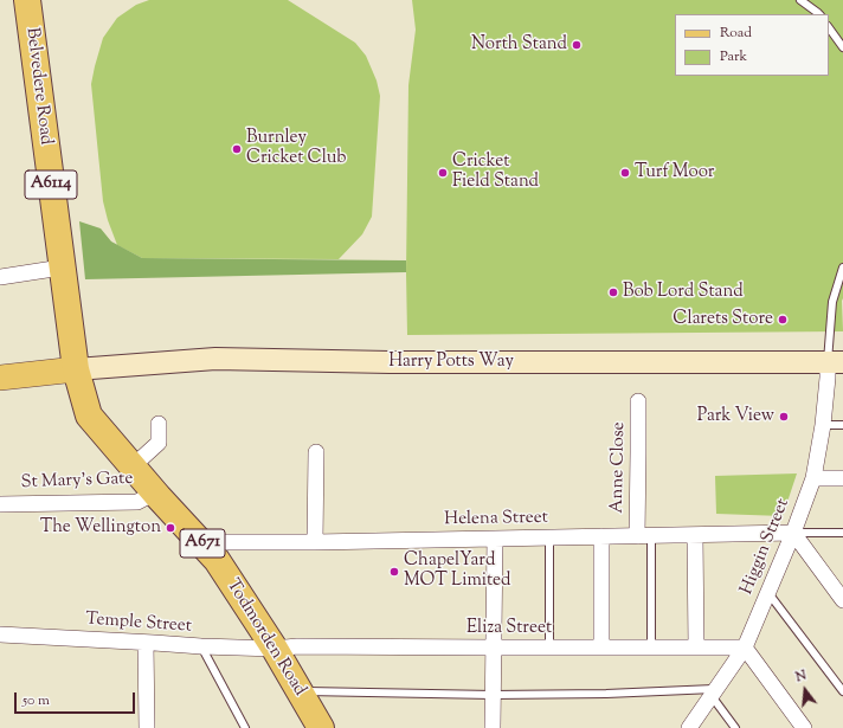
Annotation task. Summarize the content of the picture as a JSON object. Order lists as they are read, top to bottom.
{
  "streets": {
    "highway": [
      "Belvedere Road",
      "A6114",
      "A671",
      "Todmorden Road"
    ],
    "street": [
      "Harry Potts Way",
      "Anne Close",
      "St Mary's Gate",
      "Helena Street",
      "Higgin Street",
      "Temple Street",
      "Eliza Street"
    ]
  },
  "crossings": [
    ["Belvedere Road", "Harry Potts Way"],
    ["Belvedere Road", "Todmorden Road"],
    ["Harry Potts Way", "Higgin Street"],
    ["Harry Potts Way", "Todmorden Road"],
    ["Anne Close", "Helena Street"],
    ["St Mary's Gate", "Todmorden Road"],
    ["Helena Street", "Higgin Street"],
    ["Helena Street", "Todmorden Road"],
    ["Higgin Street", "Eliza Street"],
    ["Temple Street", "Eliza Street"],
    ["Temple Street", "Todmorden Road"],
    ["Eliza Street", "Todmorden Road"]
  ],
  "places": [
    "North Stand",
    "Burnley Cricket Club",
    "Cricket Field Stand",
    "Turf Moor",
    "Bob Lord Stand",
    "Clarets Store",
    "Park View",
    "The Wellington",
    "ChapelYard MOT Limited"
  ],
  "legend": ["Road", "Park"],
  "scale_bar": "50 m",
  "north": "top"
}
